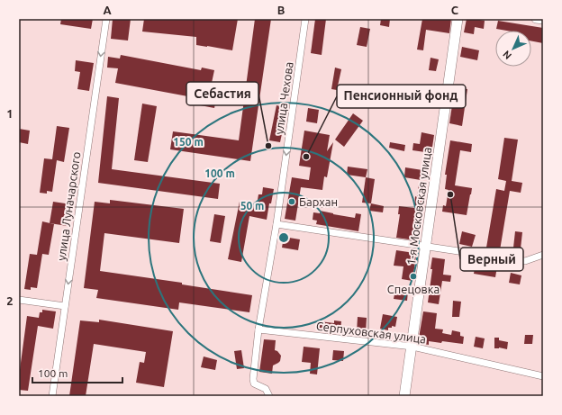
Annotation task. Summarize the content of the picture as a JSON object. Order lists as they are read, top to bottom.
{
  "streets": {
    "main road": ["1-я Московская улица"],
    "street": ["улица Чехова", "улица Луначарского", "Серпуховская улица"]
  },
  "crossings": [
    ["улица Чехова", "Серпуховская улица"],
    ["1-я Московская улица", "Серпуховская улица"]
  ],
  "one_way": ["улица Чехова", "улица Луначарского"],
  "places": [
    "Себастия",
    "Пенсионный фонд",
    "Верный",
    "Бархан",
    "Спецовка"
  ],
  "scale_bar": "100 m",
  "north": "bottom left",
  "grid": {
    "columns": ["A", "B", "C"],
    "rows": ["1", "2"]
  },
  "rings": ["150 m", "100 m", "50 m"]
}
